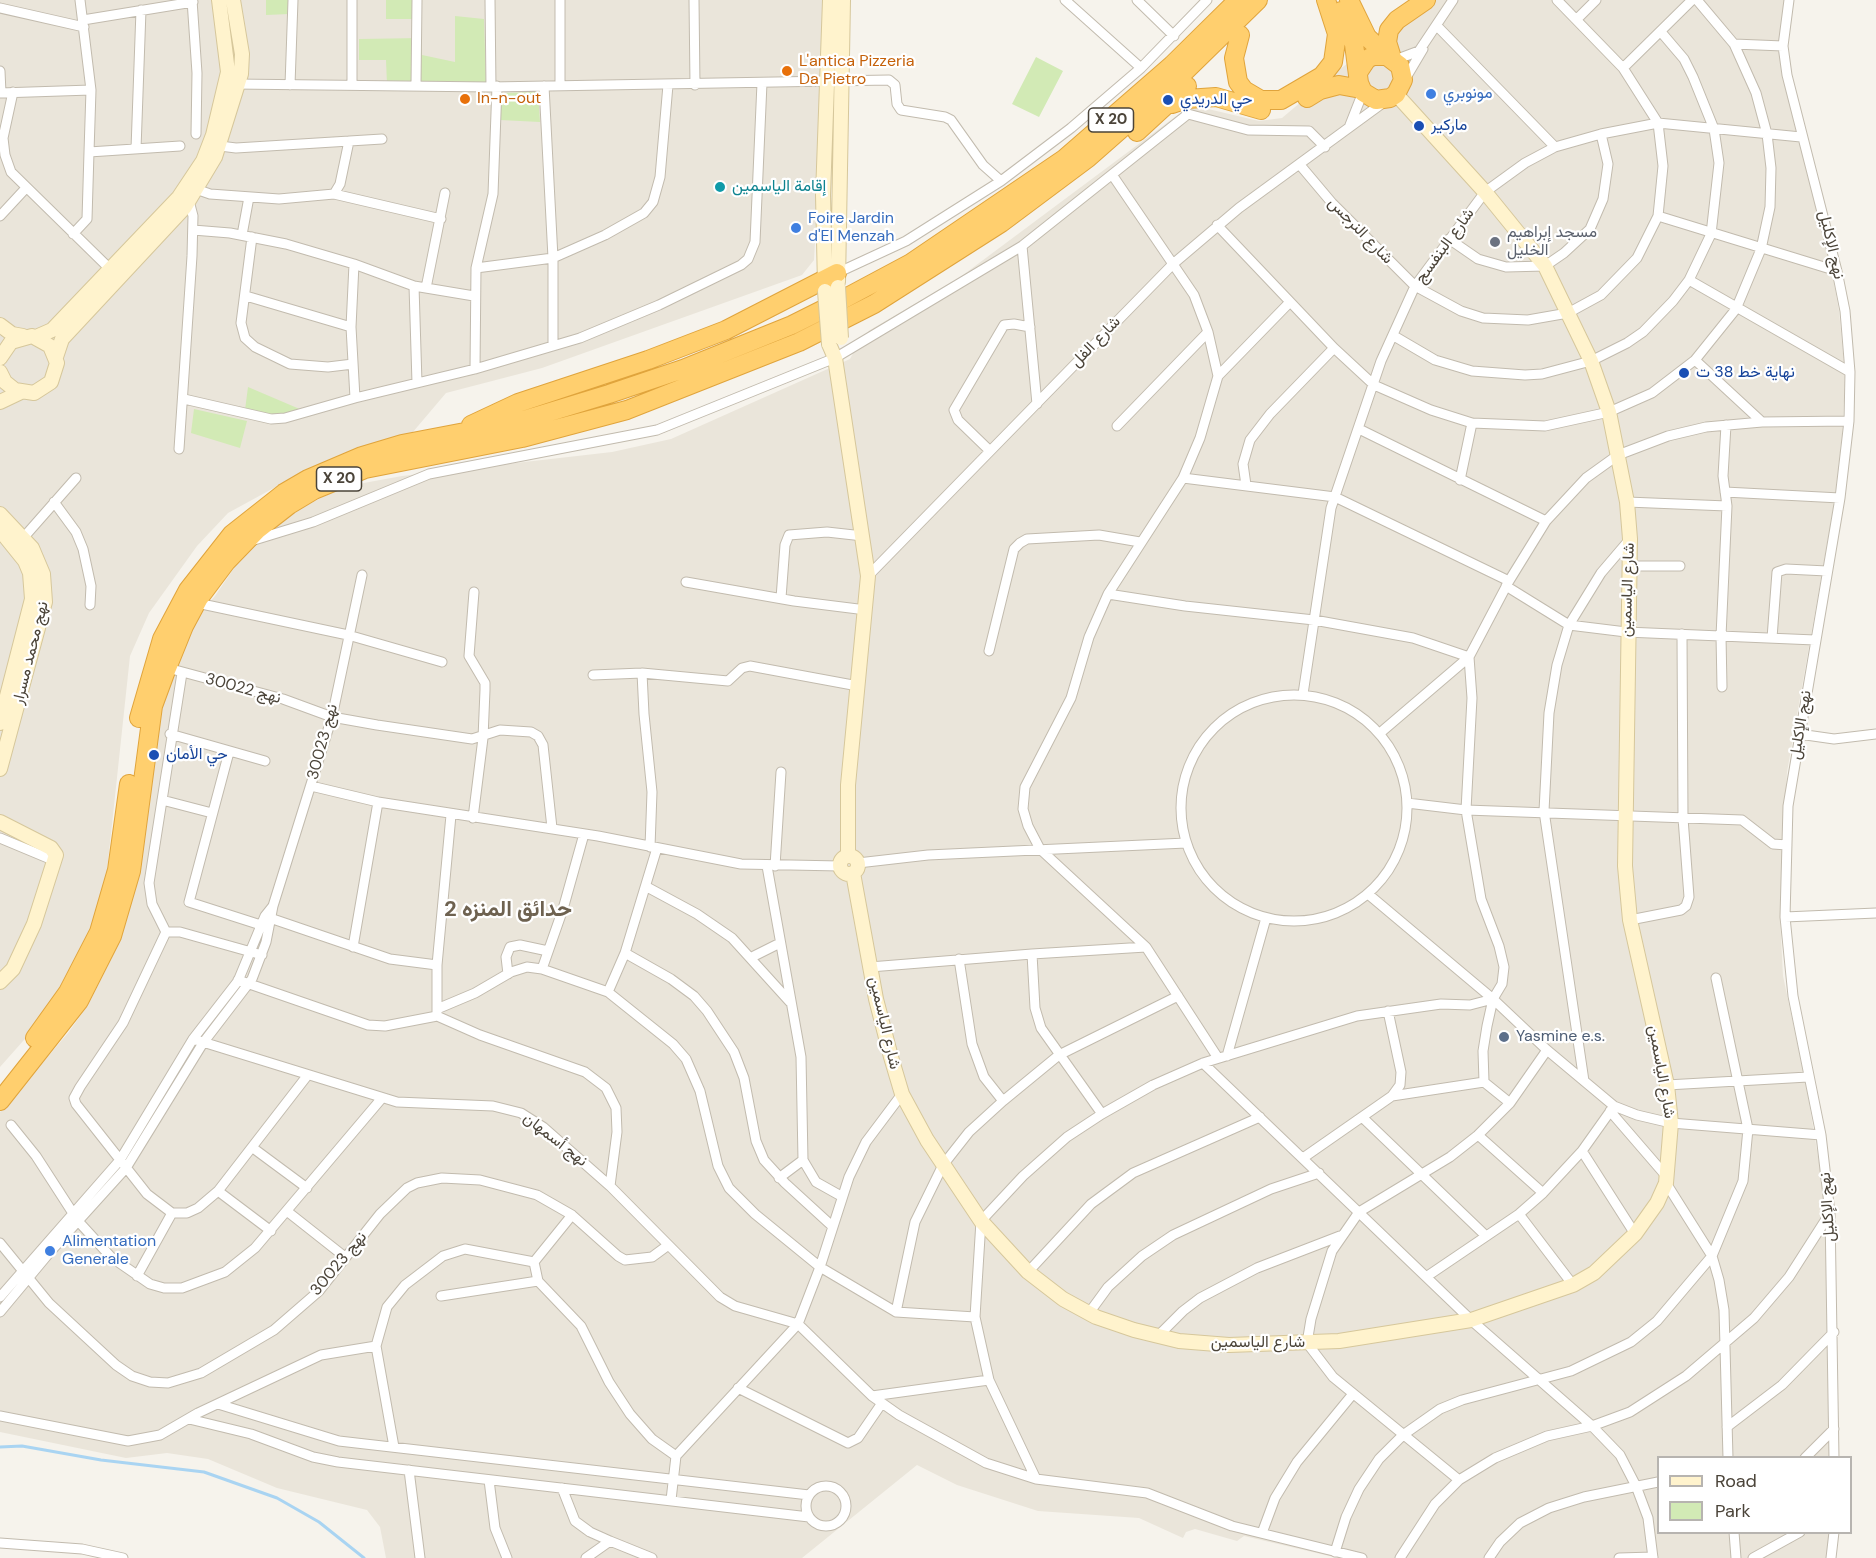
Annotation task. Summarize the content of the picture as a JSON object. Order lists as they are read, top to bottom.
{
  "streets": {
    "highway": ["X 20"],
    "street": [
      "شارع النرجس",
      "نهج الإكليل",
      "شارع البنفسج",
      "شارع الفل",
      "شارع الياسمين",
      "نهج محمد مسرار",
      "نهج 30022",
      "نهج 30023",
      "نهج أسمهان"
    ]
  },
  "crossings": [
    ["X 20", "نهج 30022"],
    ["شارع النرجس", "شارع البنفسج"],
    ["شارع النرجس", "شارع الفل"],
    ["شارع النرجس", "شارع الياسمين"],
    ["نهج الإكليل", "شارع البنفسج"],
    ["شارع البنفسج", "شارع الياسمين"],
    ["شارع الفل", "شارع الياسمين"],
    ["نهج 30022", "نهج 30023"],
    ["نهج 30023", "نهج أسمهان"]
  ],
  "districts": ["حدائق المنزه 2"],
  "places": [
    "L'antica Pizzeria Da Pietro",
    "مونوبري",
    "In-n-out",
    "حي الدريدي",
    "ماركير",
    "إقامة الياسمين",
    "Foire Jardin d'El Menzah",
    "مسجد إبراهيم الخليل",
    "نهاية خط 38 ت",
    "حي الأمان",
    "Yasmine e.s.",
    "Alimentation Generale"
  ],
  "legend": ["Road", "Park"]
}
